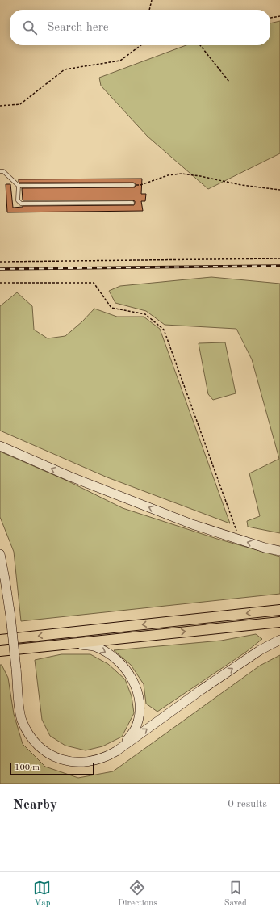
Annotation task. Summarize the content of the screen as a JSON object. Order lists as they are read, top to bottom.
{
  "scale_bar": "100 m",
  "page": {
    "search": "Search here",
    "scale": "100 m",
    "heading": ["Nearby", "0 results"],
    "nav": ["Map", "Directions", "Saved"]
  }
}
